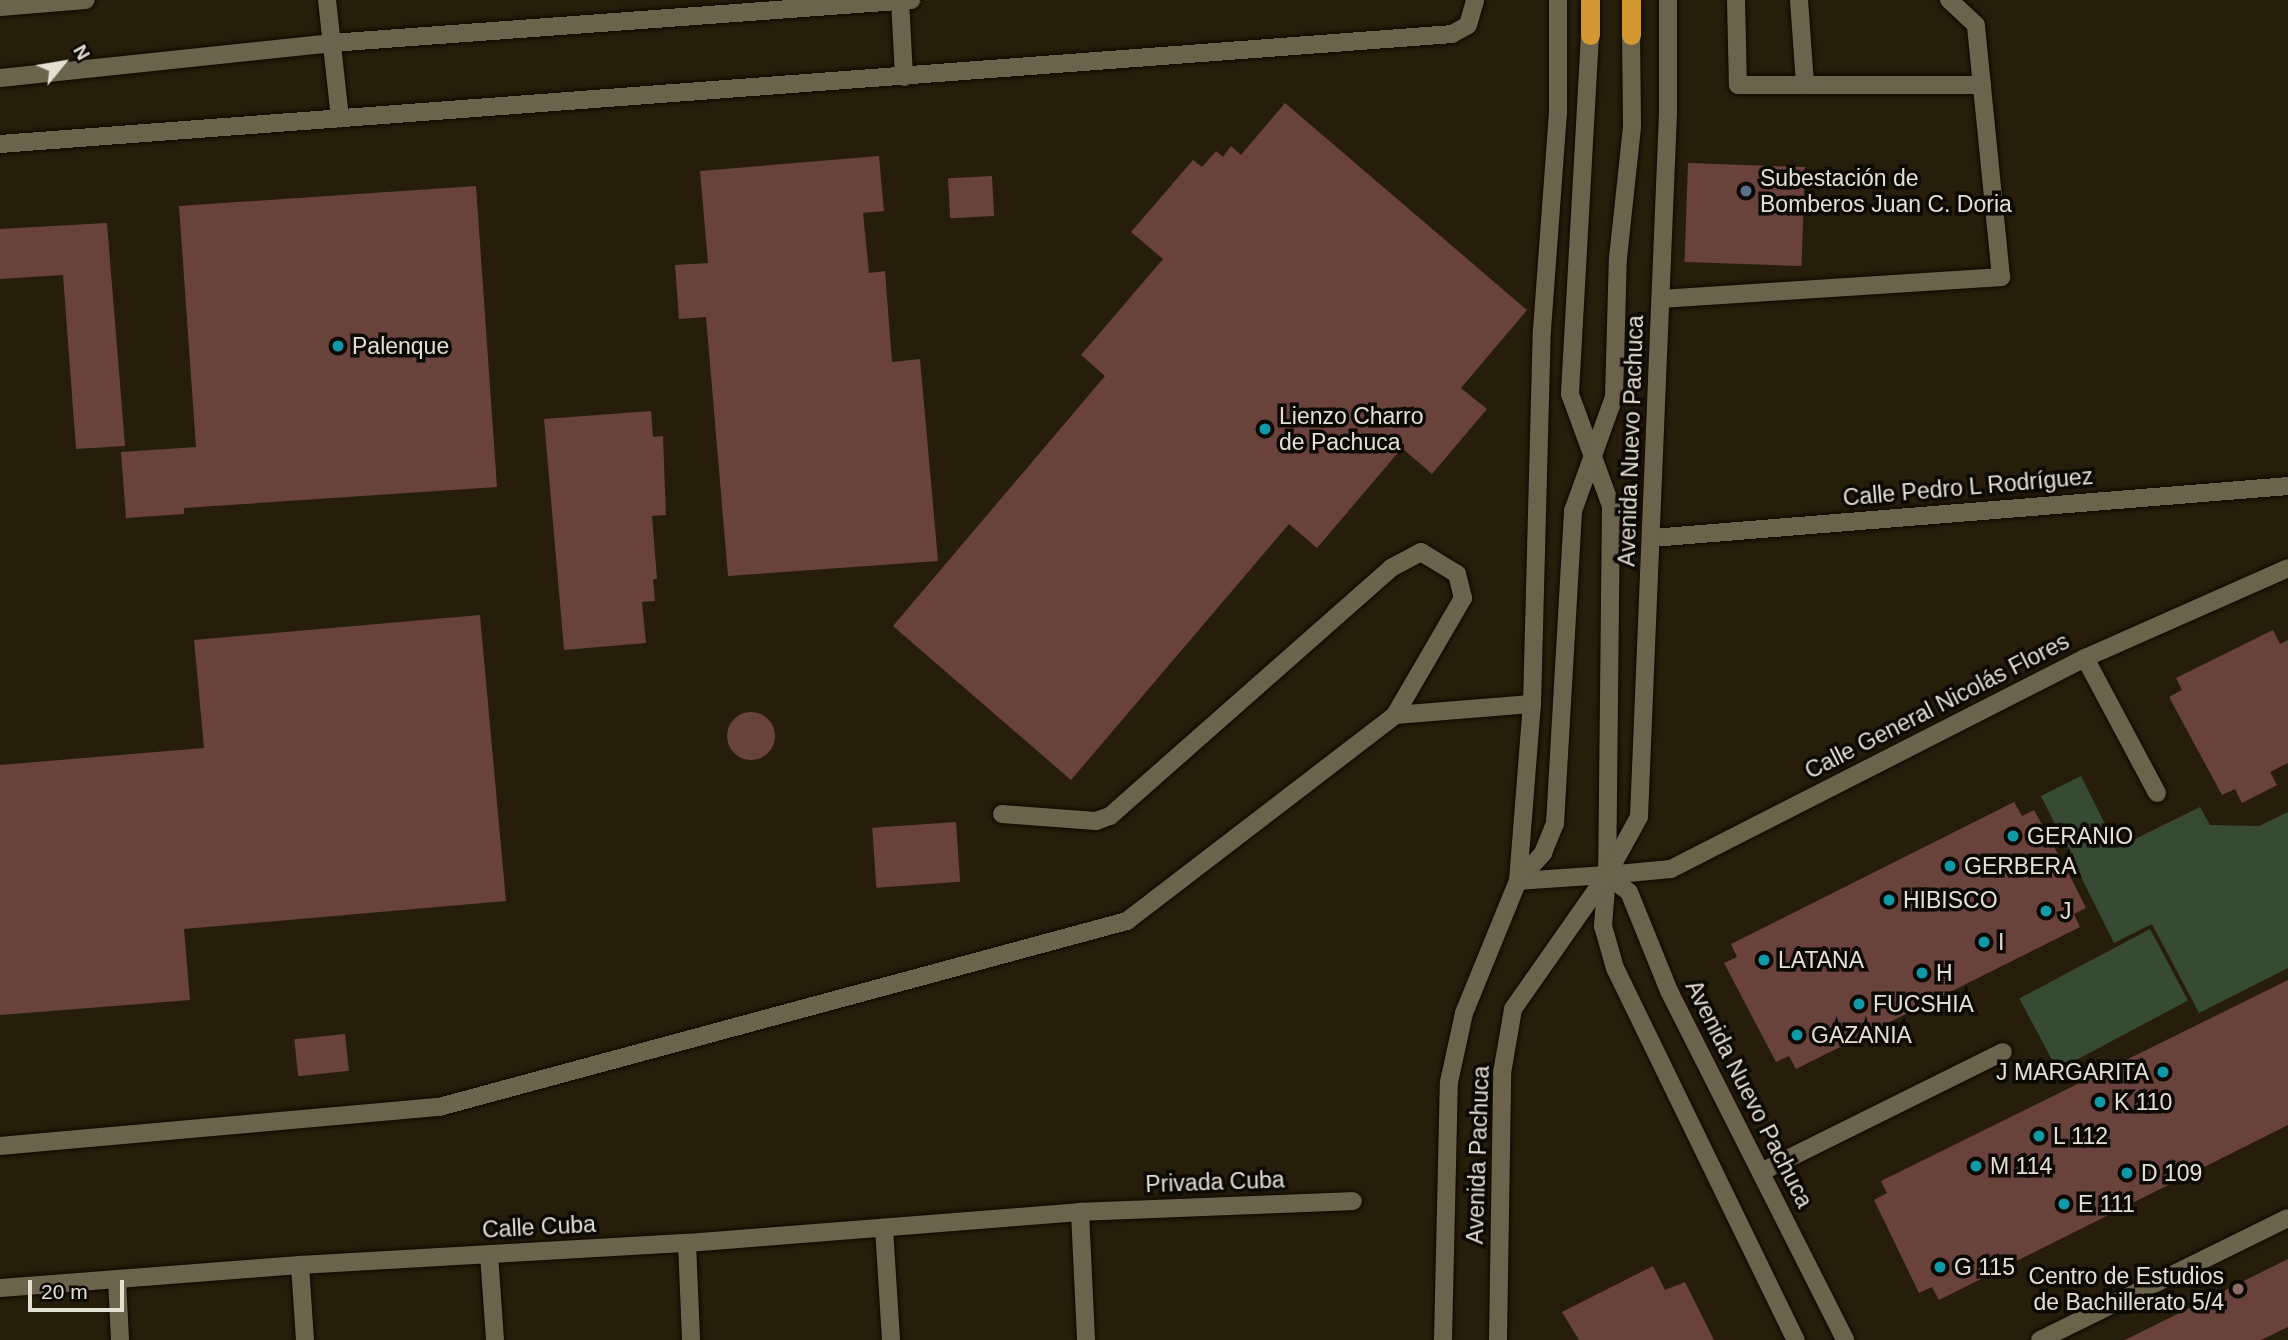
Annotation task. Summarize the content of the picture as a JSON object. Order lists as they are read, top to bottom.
{
  "streets": {
    "street": [
      "Avenida Nuevo Pachuca",
      "Calle Pedro L Rodríguez",
      "Calle General Nicolás Flores",
      "Avenida Pachuca",
      "Privada Cuba",
      "Calle Cuba"
    ]
  },
  "crossings": [
    ["Avenida Nuevo Pachuca", "Calle Pedro L Rodríguez"],
    ["Avenida Nuevo Pachuca", "Calle General Nicolás Flores"],
    ["Avenida Nuevo Pachuca", "Avenida Pachuca"],
    ["Calle General Nicolás Flores", "Avenida Pachuca"],
    ["Privada Cuba", "Calle Cuba"]
  ],
  "places": [
    "Subestación de Bomberos Juan C. Doria",
    "Palenque",
    "Lienzo Charro de Pachuca",
    "GERANIO",
    "GERBERA",
    "HIBISCO",
    "J",
    "I",
    "LATANA",
    "H",
    "FUCSHIA",
    "GAZANIA",
    "J MARGARITA",
    "K 110",
    "L 112",
    "M 114",
    "D 109",
    "E 111",
    "G 115",
    "Centro de Estudios de Bachillerato 5/4"
  ],
  "scale_bar": "20 m",
  "north": "top right"
}
